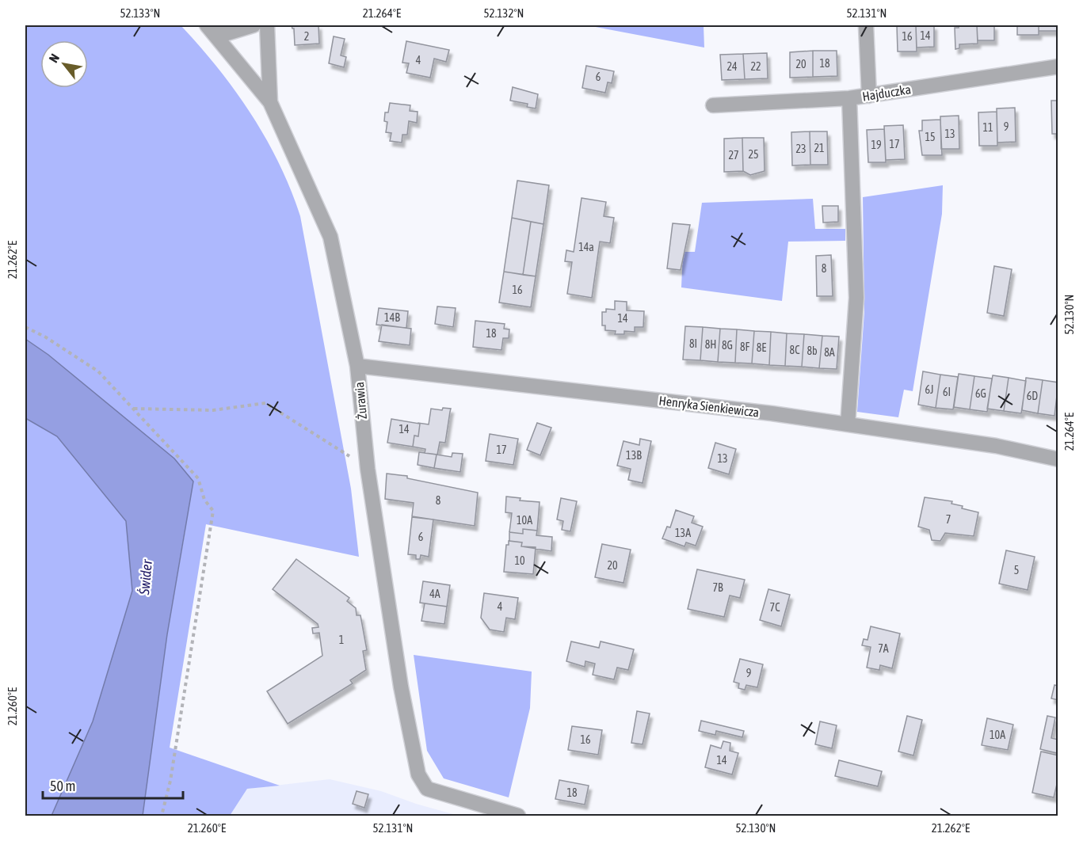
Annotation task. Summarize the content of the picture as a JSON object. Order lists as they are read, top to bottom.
{
  "streets": {
    "street": ["Hajduczka", "Żurawia", "Henryka Sienkiewicza"]
  },
  "crossings": [
    ["Żurawia", "Henryka Sienkiewicza"]
  ],
  "water": ["Świder"],
  "house_numbers": [
    "14",
    "2",
    "16",
    "4",
    "18",
    "20",
    "24",
    "22",
    "6",
    "9",
    "11",
    "13",
    "15",
    "17",
    "19",
    "21",
    "23",
    "25",
    "27",
    "14a",
    "8",
    "16",
    "14B",
    "14",
    "18",
    "8I",
    "8H",
    "8G",
    "8F",
    "8E",
    "8C",
    "8b",
    "8A",
    "6J",
    "6I",
    "6G",
    "6D",
    "14",
    "17",
    "13B",
    "13",
    "8",
    "7",
    "10A",
    "13A",
    "6",
    "10",
    "20",
    "5",
    "7B",
    "4A",
    "4",
    "7C",
    "1",
    "7A",
    "9",
    "10A",
    "16",
    "14",
    "18"
  ],
  "scale_bar": "50 m",
  "north": "top left",
  "coordinates": [
    "52.133°N",
    "21.264°E",
    "52.132°N",
    "52.131°N",
    "21.262°E",
    "52.130°N",
    "21.260°E"
  ]
}
